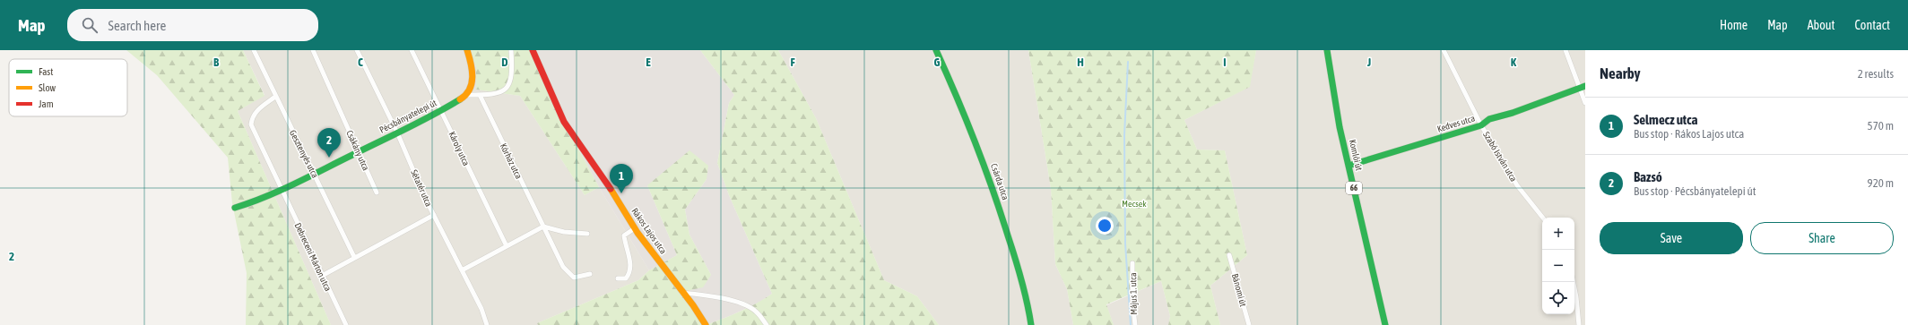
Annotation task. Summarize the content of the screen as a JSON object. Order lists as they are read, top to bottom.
{
  "streets": {
    "street": [
      "Pécsbányatelepi út",
      "Kedves utca",
      "Károly utca",
      "Csákány utca",
      "Gesztenyés utca",
      "Komlói út",
      "Szabó István utca",
      "Kórház utca",
      "Csárda utca",
      "Sétatér utca",
      "66",
      "Rákos Lajos utca",
      "Debreceni Márton utca",
      "Bánomi út",
      "Május 1. utca"
    ]
  },
  "crossings": [
    ["Pécsbányatelepi út", "Károly utca"],
    ["Pécsbányatelepi út", "Csákány utca"],
    ["Pécsbányatelepi út", "Gesztenyés utca"],
    ["Pécsbányatelepi út", "Sétatér utca"],
    ["Pécsbányatelepi út", "Debreceni Márton utca"],
    ["Kedves utca", "Komlói út"],
    ["Kedves utca", "Szabó István utca"],
    ["Gesztenyés utca", "Debreceni Márton utca"]
  ],
  "parks": ["Mecsek"],
  "legend": ["Fast", "Slow", "Jam"],
  "page": {
    "header": "Map",
    "search": "Search here",
    "nav": [
      "Home",
      "Map",
      "About",
      "Contact"
    ],
    "heading": ["Nearby", "2 results"],
    "list": [
      {
        "mark": "1",
        "name": "Selmecz utca",
        "note": "Bus stop · Rákos Lajos utca",
        "value": "570 m"
      },
      {
        "mark": "2",
        "name": "Bazsó",
        "note": "Bus stop · Pécsbányatelepi út",
        "value": "920 m"
      }
    ],
    "pins": ["2", "1"],
    "buttons": ["Save", "Share"],
    "map_buttons": ["+", "−"]
  },
  "grid": {
    "columns": [
      "B",
      "C",
      "D",
      "E",
      "F",
      "G",
      "H",
      "I",
      "J",
      "K"
    ],
    "rows": ["2"]
  }
}
